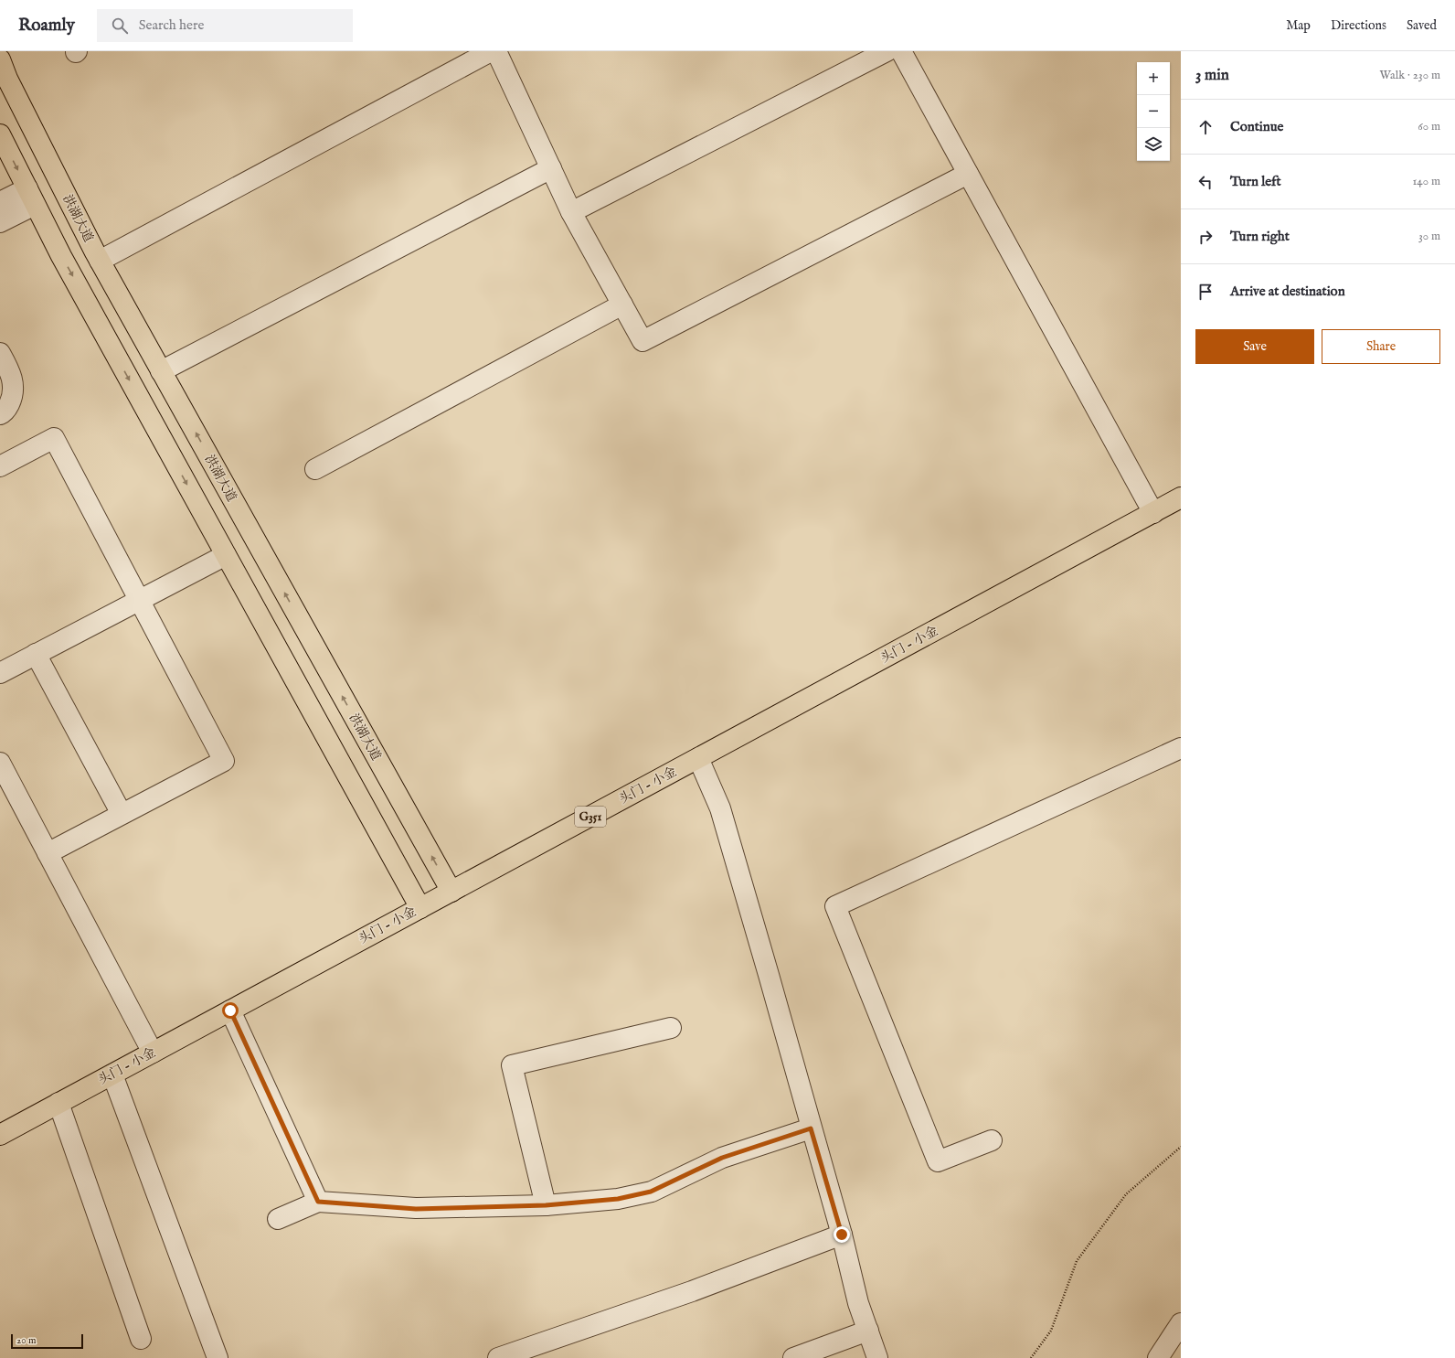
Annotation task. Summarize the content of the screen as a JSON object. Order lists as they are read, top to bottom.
{
  "streets": {
    "main road": ["洪湖大道", "头门 - 小金", "G351"]
  },
  "crossings": [
    ["洪湖大道", "头门 - 小金"]
  ],
  "scale_bar": "20 m",
  "page": {
    "header": "Roamly",
    "search": "Search here",
    "nav": ["Map", "Directions", "Saved"],
    "heading": ["3 min", "Walk · 230 m"],
    "map_buttons": ["+", "−"],
    "list": [
      ["Continue", "60 m"],
      ["Turn left", "140 m"],
      ["Turn right", "30 m"],
      "Arrive at destination"
    ],
    "buttons": ["Save", "Share"],
    "scale": "20 m"
  }
}
